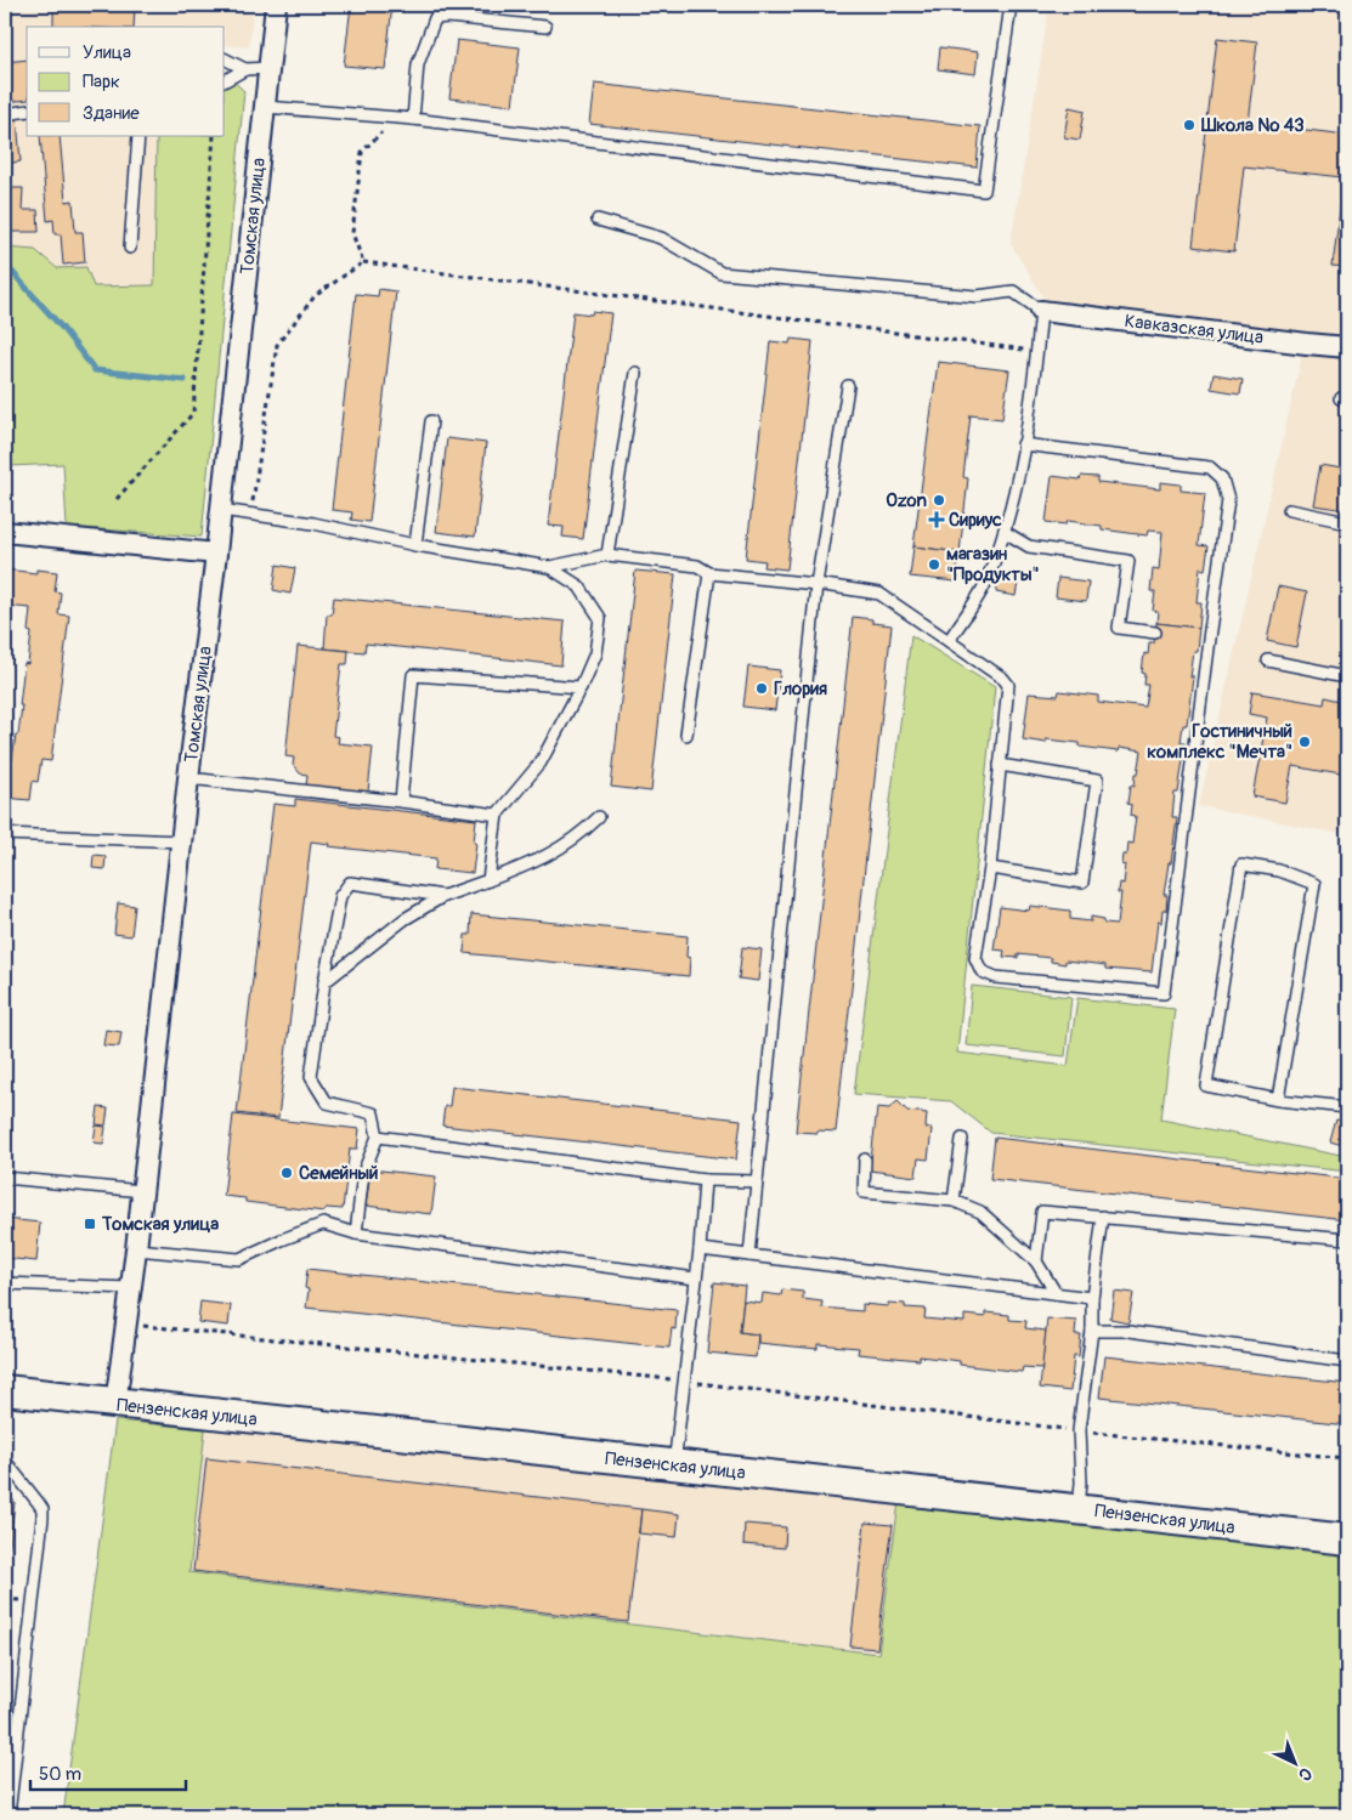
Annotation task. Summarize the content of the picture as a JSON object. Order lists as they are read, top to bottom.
{
  "streets": {
    "street": ["Томская улица", "Кавказская улица", "Пензенская улица"]
  },
  "crossings": [
    ["Томская улица", "Пензенская улица"]
  ],
  "places": {
    "other": [
      "Школа № 43",
      "Ozon",
      "магазин \"Продукты\"",
      "Глория",
      "Гостиничный комплекс \"Мечта\"",
      "Семейный"
    ],
    "health": ["Сириус"],
    "transit": ["Томская улица"]
  },
  "legend": ["Улица", "Парк", "Здание"],
  "scale_bar": "50 m",
  "north": "bottom right"
}
